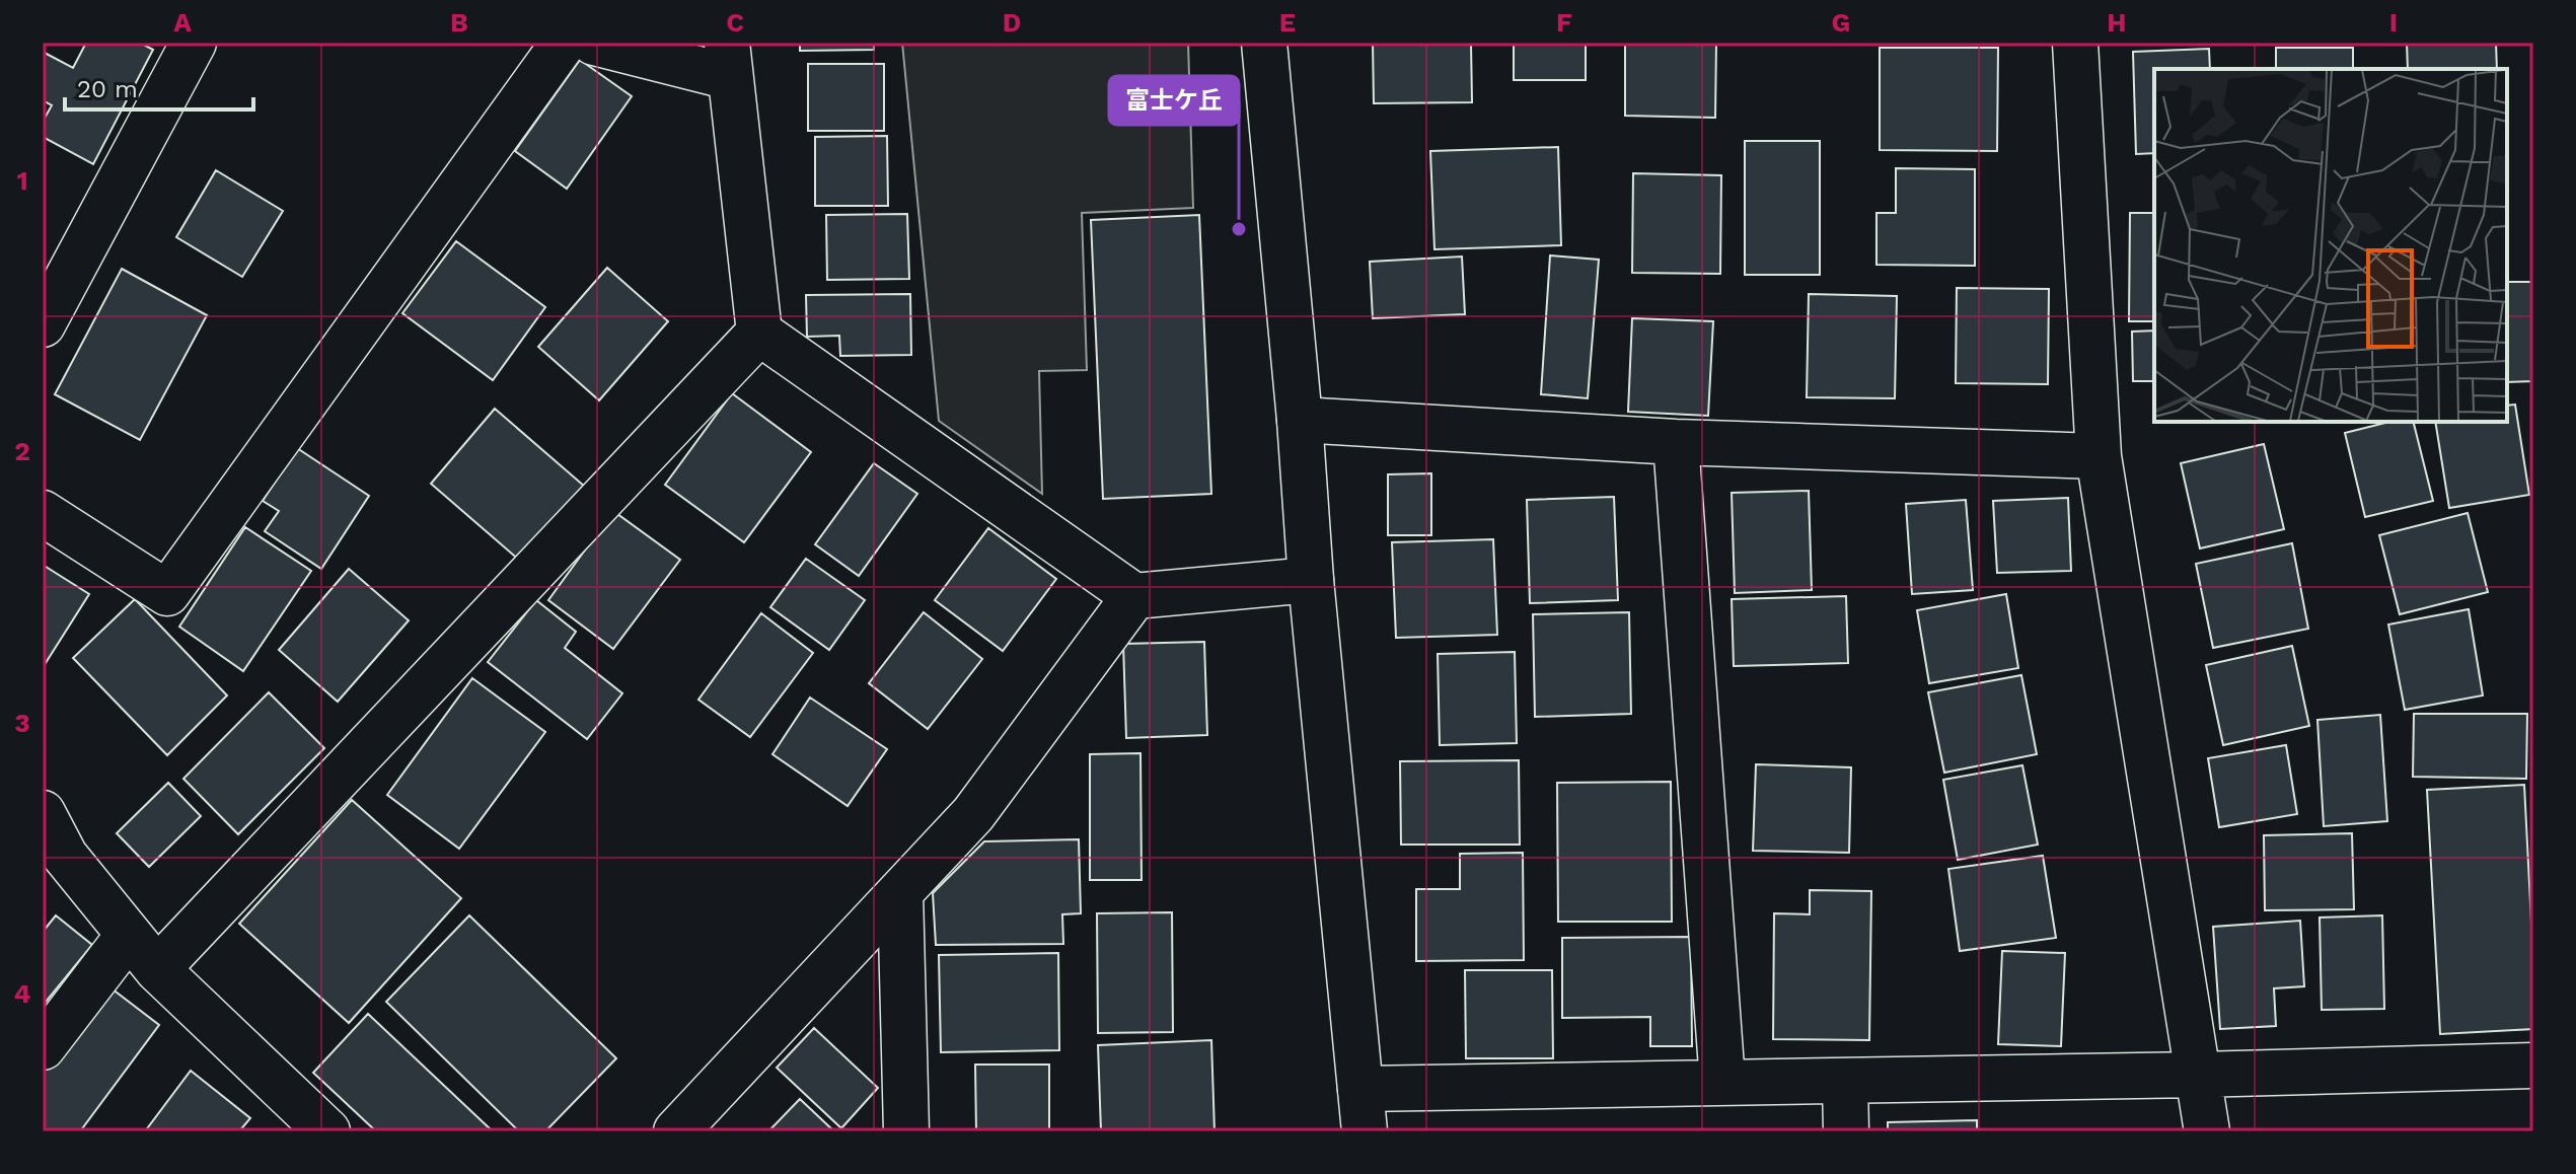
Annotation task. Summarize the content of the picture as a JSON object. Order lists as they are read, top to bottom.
{
  "places": ["富士ケ丘"],
  "scale_bar": "20 m",
  "grid": {
    "columns": [
      "A",
      "B",
      "C",
      "D",
      "E",
      "F",
      "G",
      "H",
      "I"
    ],
    "rows": [
      "1",
      "2",
      "3",
      "4"
    ]
  }
}
